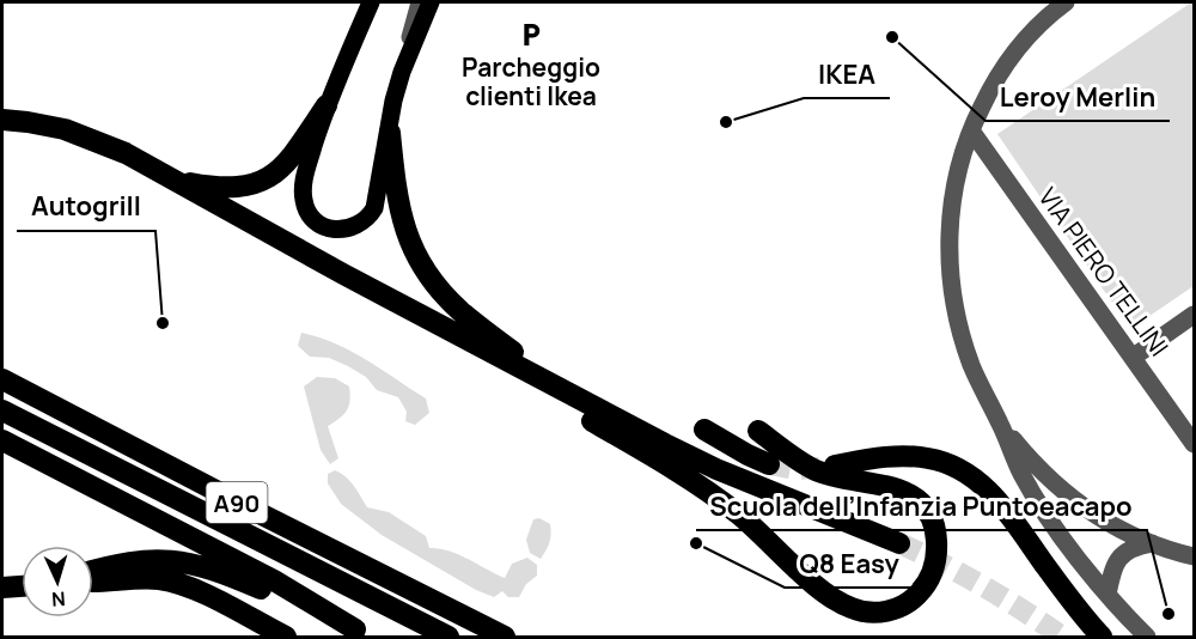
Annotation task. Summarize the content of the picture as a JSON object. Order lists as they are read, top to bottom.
{
  "streets": {
    "highway": ["A90"],
    "street": ["VIA PIERO TELLINI"]
  },
  "places": {
    "parking": ["Parcheggio clienti Ikea"],
    "other": [
      "Leroy Merlin",
      "IKEA",
      "Autogrill",
      "Q8 Easy",
      "Scuola dell’Infanzia Puntoeacapo"
    ]
  },
  "north": "bottom"
}
